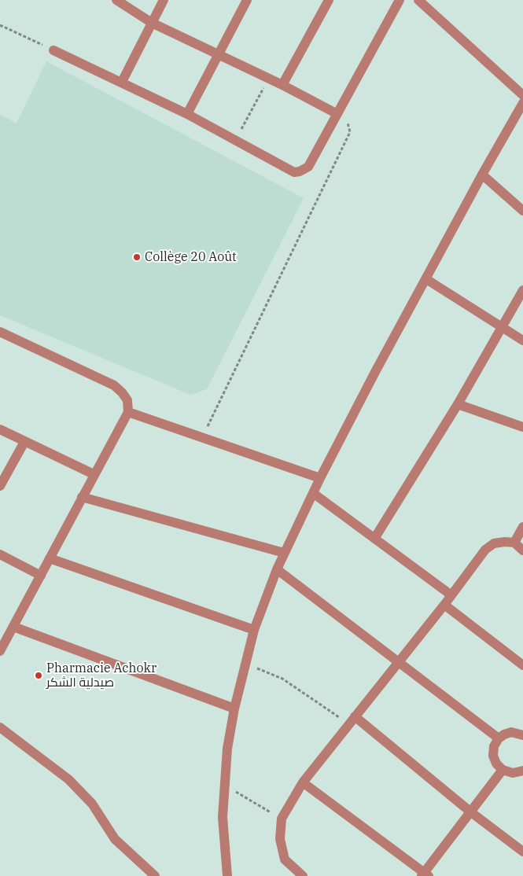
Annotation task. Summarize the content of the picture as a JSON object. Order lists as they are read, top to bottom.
{
  "places": ["Collège 20 Août", "Pharmacie Achokr صيدلية الشكر"]
}
